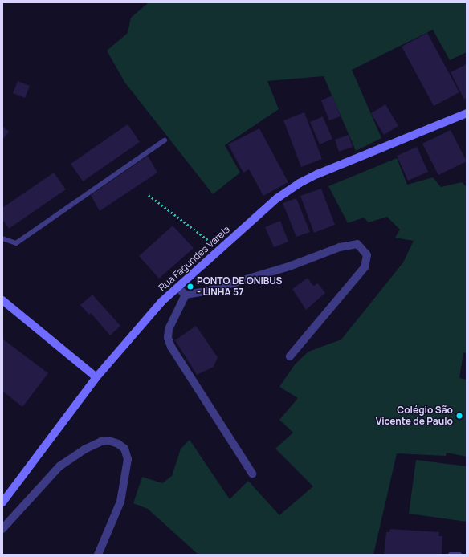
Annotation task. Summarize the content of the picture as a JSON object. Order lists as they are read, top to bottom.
{
  "streets": {
    "main road": ["Rua Fagundes Varela"]
  },
  "places": ["PONTO DE ONIBUS - LINHA 57", "Colégio São Vicente de Paulo"]
}
